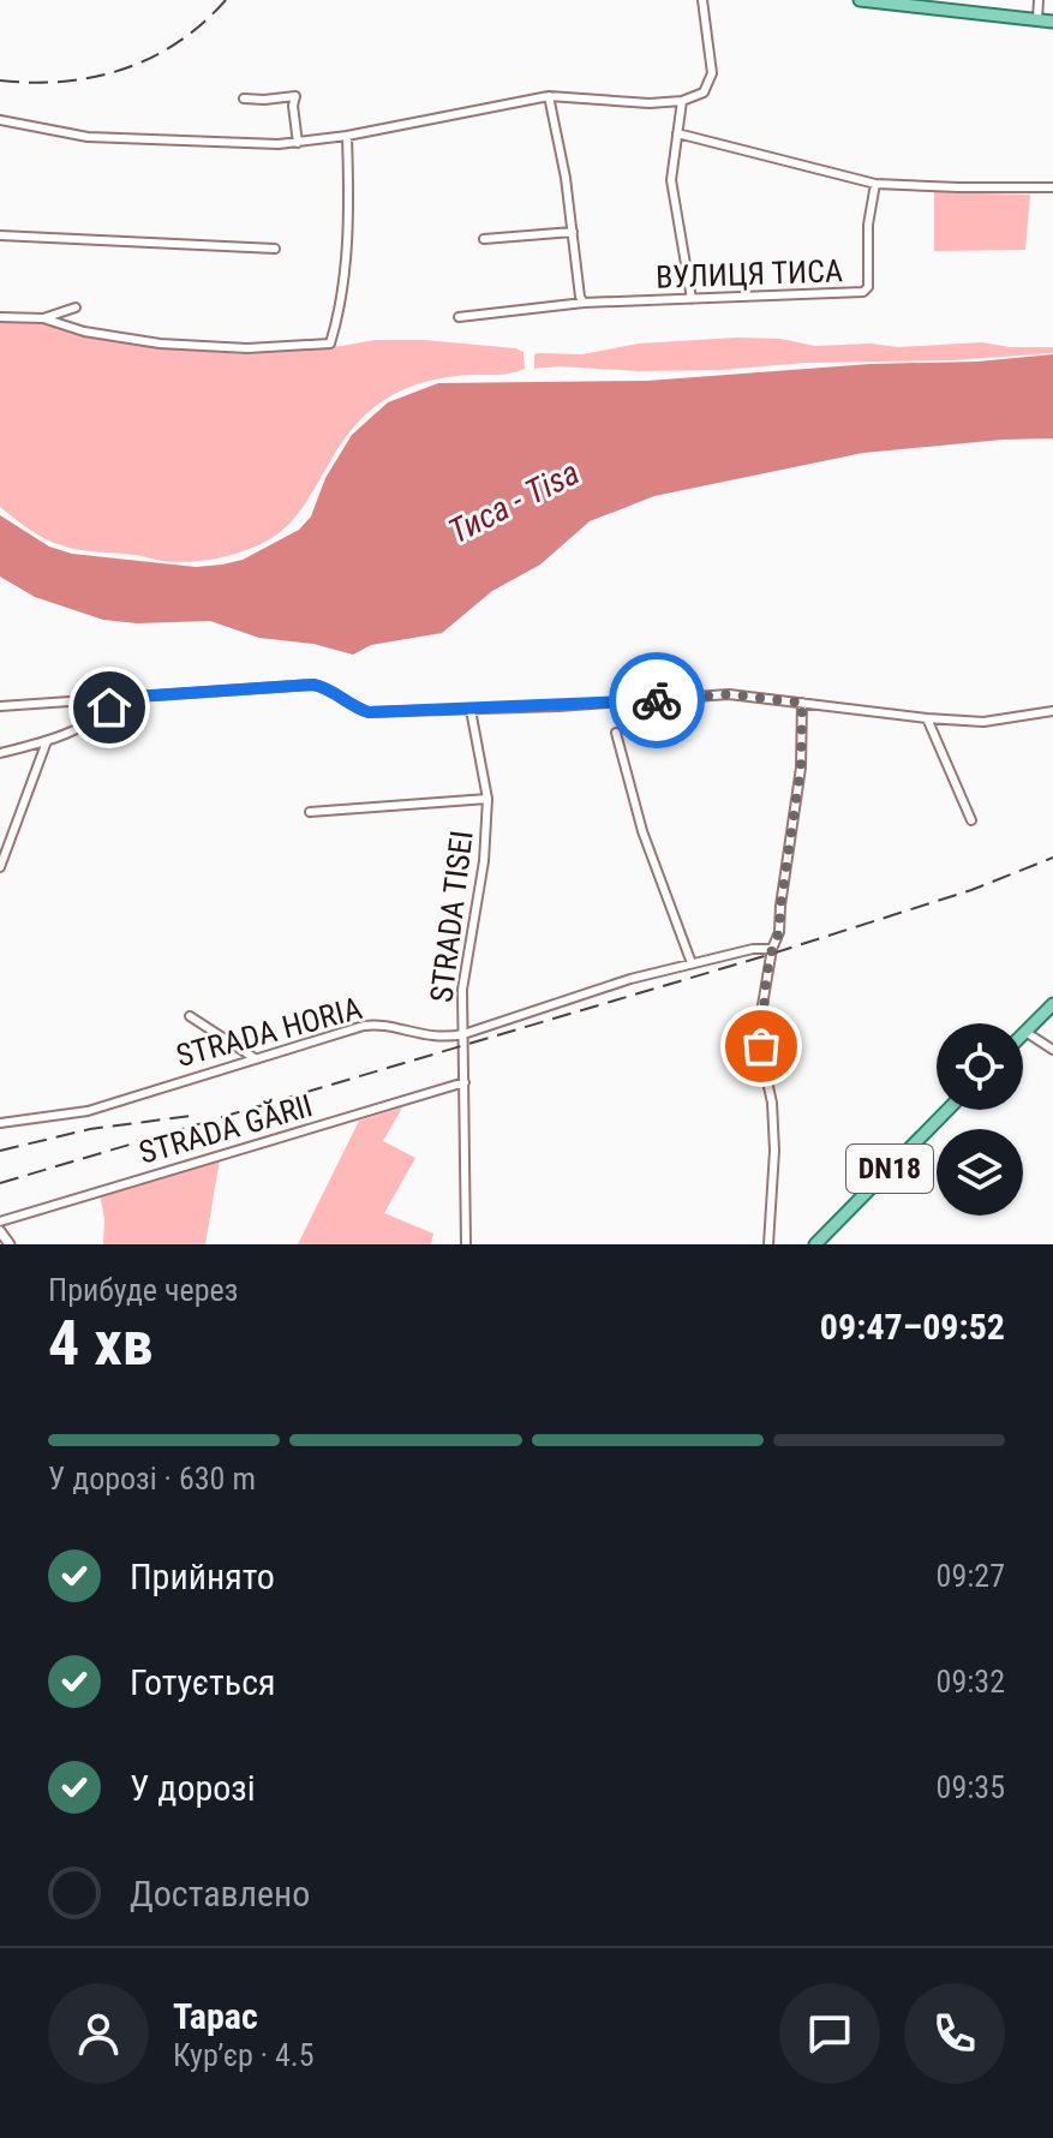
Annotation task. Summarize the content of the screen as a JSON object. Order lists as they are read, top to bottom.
{
  "streets": {
    "main road": ["DN18"],
    "street": [
      "ВУЛИЦЯ ТИСА",
      "STRADA TISEI",
      "STRADA HORIA",
      "STRADA GĂRII"
    ]
  },
  "crossings": [
    ["STRADA TISEI", "STRADA HORIA"],
    ["STRADA TISEI", "STRADA GĂRII"]
  ],
  "water": ["Тиса - Tisa"],
  "page": {
    "heading": ["4 хв", "Прибуде через", "09:47–09:52"],
    "panel": ["Тарас", "Кур’єр · 4.5"],
    "bar": "У дорозі · 630 m",
    "list": [
      ["Прийнято", "09:27"],
      ["Готується", "09:32"],
      ["У дорозі", "09:35"],
      "Доставлено"
    ]
  }
}
